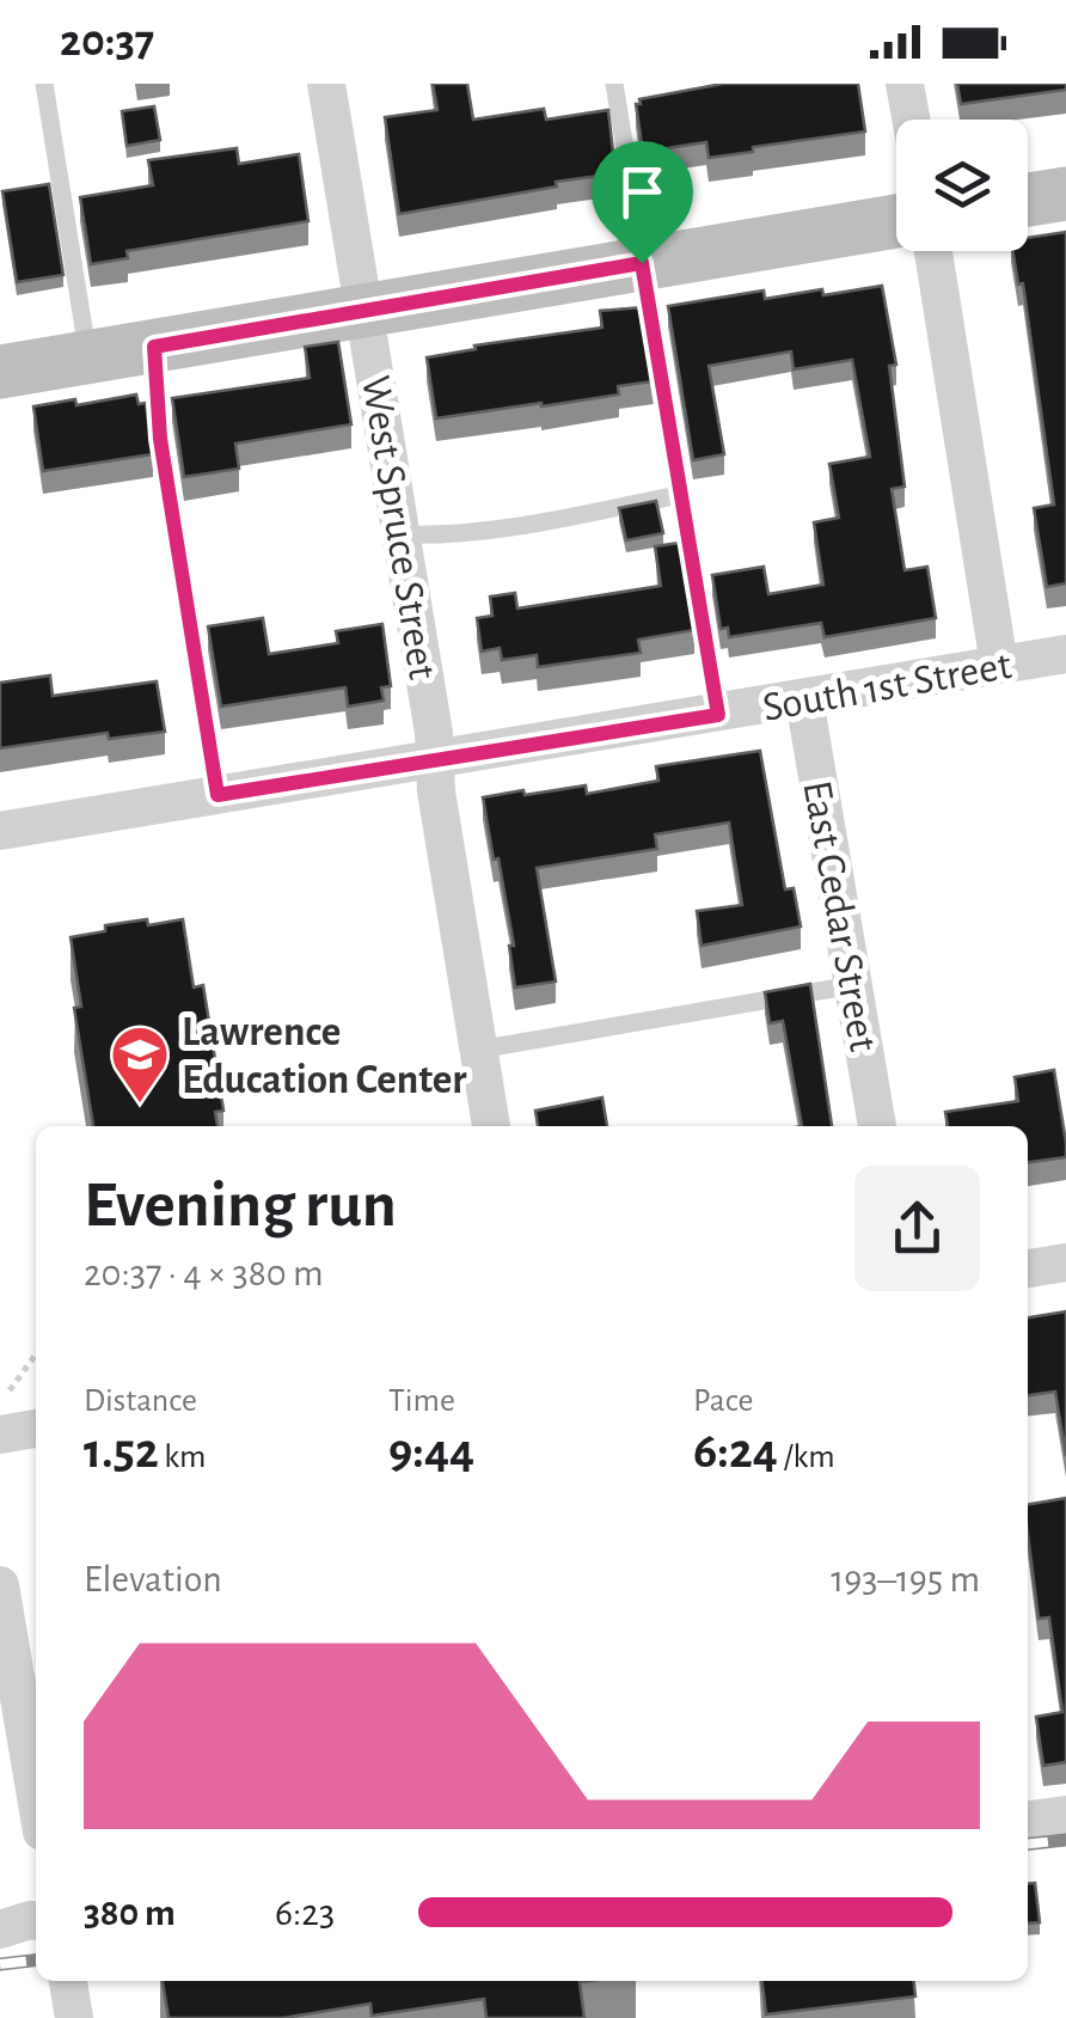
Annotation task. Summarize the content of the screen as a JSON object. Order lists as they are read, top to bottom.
{
  "streets": {
    "street": ["West Spruce Street", "South 1st Street", "East Cedar Street"]
  },
  "crossings": [
    ["West Spruce Street", "South 1st Street"],
    ["South 1st Street", "East Cedar Street"]
  ],
  "places": {
    "school or university": ["Lawrence Education Center"]
  },
  "page": {
    "status": "20:37",
    "heading": ["Evening run", "20:37 · 4 × 380 m"],
    "stats": [
      ["Distance", "1.52 km"],
      ["Time", "9:44"],
      ["Pace", "6:24 /km"]
    ],
    "chart": ["Elevation", "193–195 m"],
    "list": [
      {
        "name": "380 m",
        "note": "6:23"
      }
    ]
  }
}
